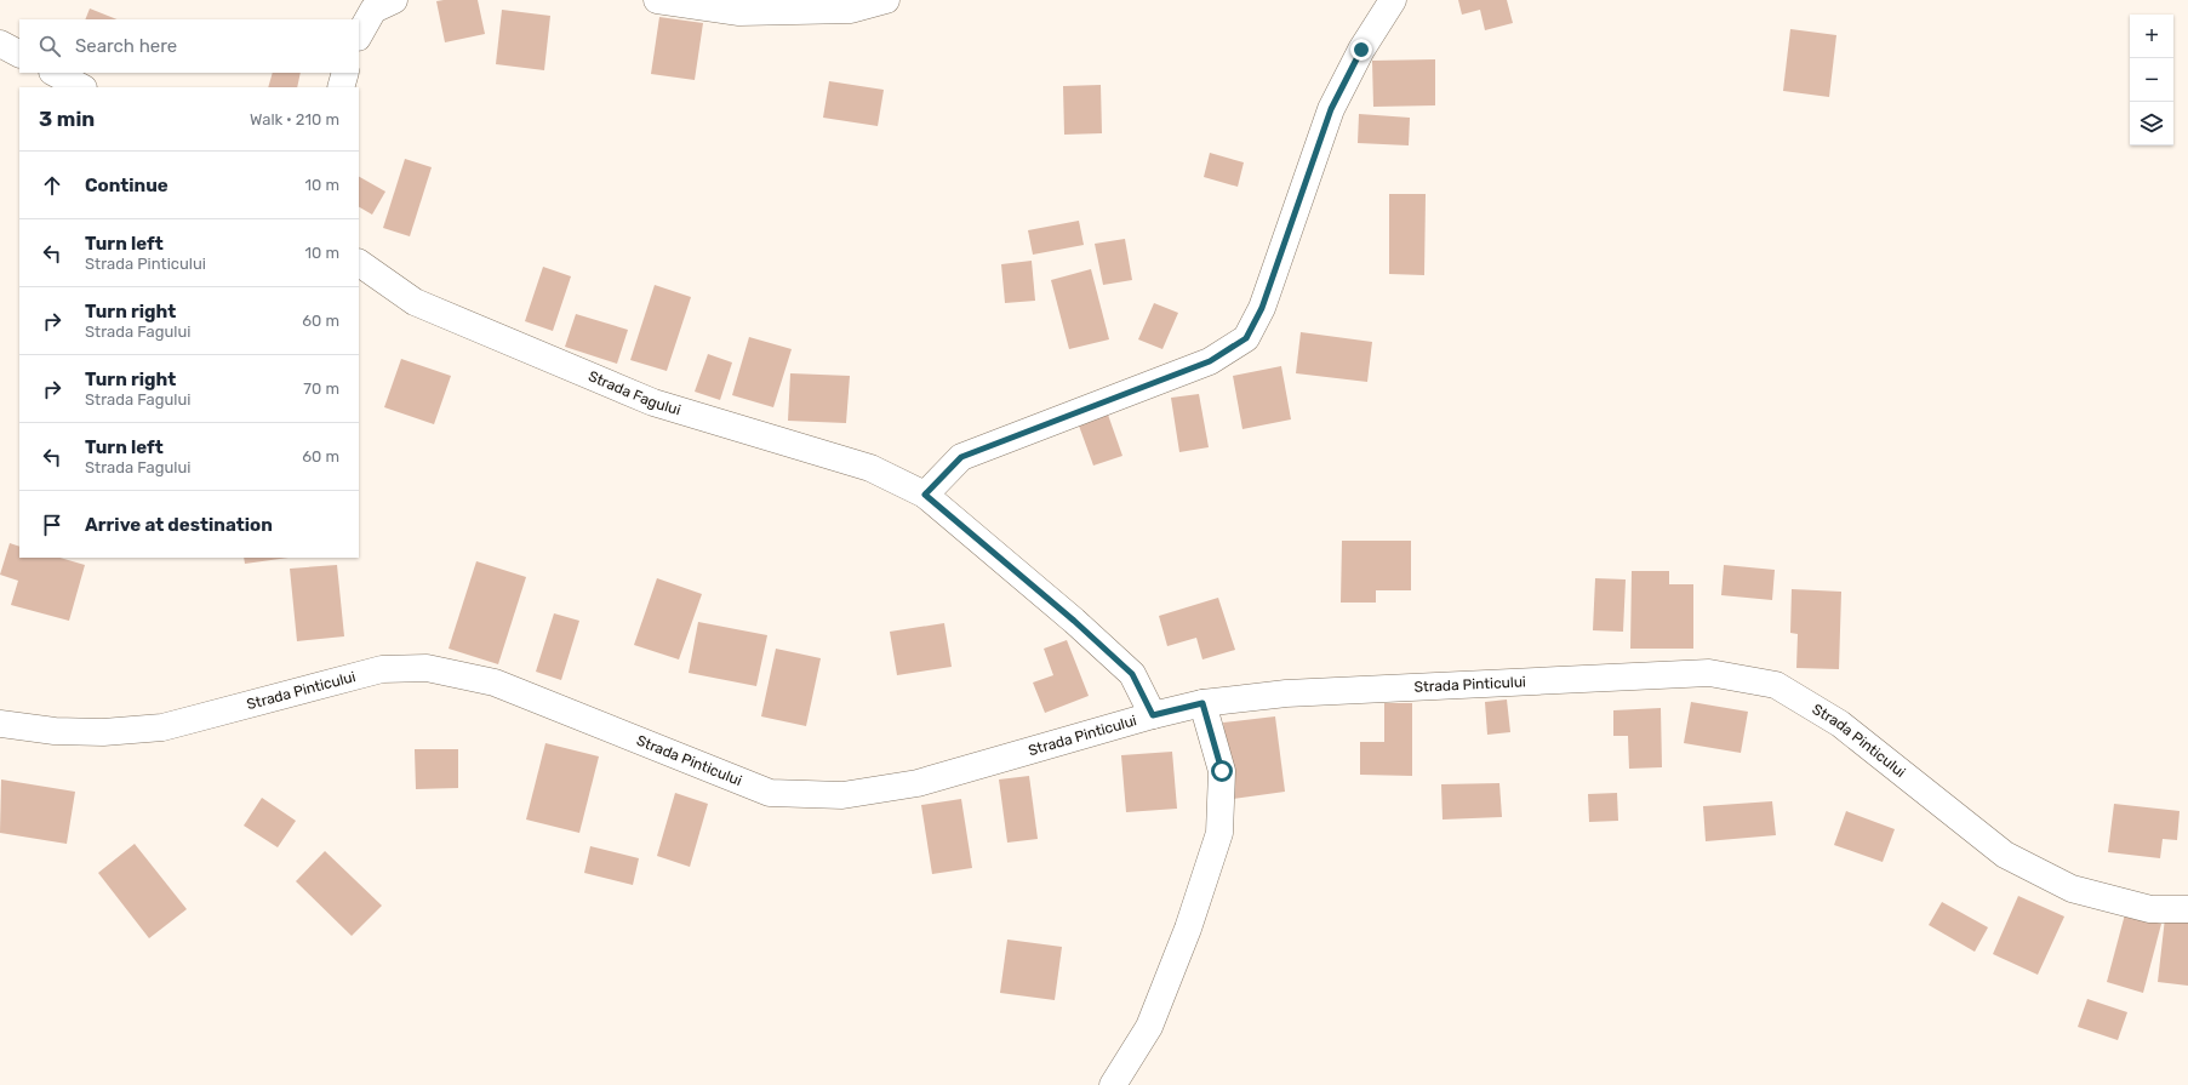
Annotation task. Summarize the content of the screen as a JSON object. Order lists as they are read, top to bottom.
{
  "streets": {
    "street": ["Strada Fagului", "Strada Pinticului"]
  },
  "crossings": [
    ["Strada Fagului", "Strada Pinticului"]
  ],
  "page": {
    "map_buttons": ["+", "−"],
    "search": "Search here",
    "heading": ["3 min", "Walk · 210 m"],
    "list": [
      ["Continue", "10 m"],
      ["Turn left", "Strada Pinticului", "10 m"],
      ["Turn right", "Strada Fagului", "60 m"],
      ["Turn right", "Strada Fagului", "70 m"],
      ["Turn left", "Strada Fagului", "60 m"],
      "Arrive at destination"
    ]
  }
}
